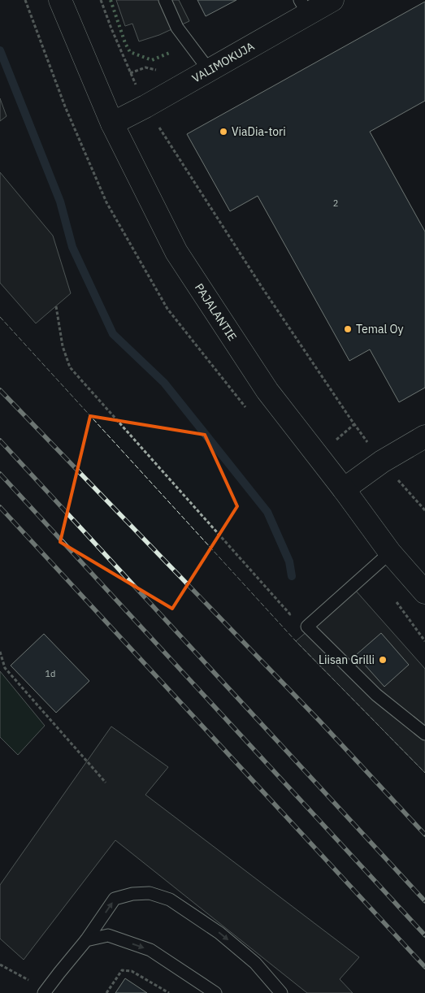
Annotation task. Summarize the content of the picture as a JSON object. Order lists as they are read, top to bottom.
{
  "streets": {
    "street": ["VALIMOKUJA", "PAJALANTIE"]
  },
  "crossings": [
    ["VALIMOKUJA", "PAJALANTIE"]
  ],
  "places": ["ViaDia-tori", "Temal Oy", "Liisan Grilli"],
  "house_numbers": ["2", "1d"]
}
